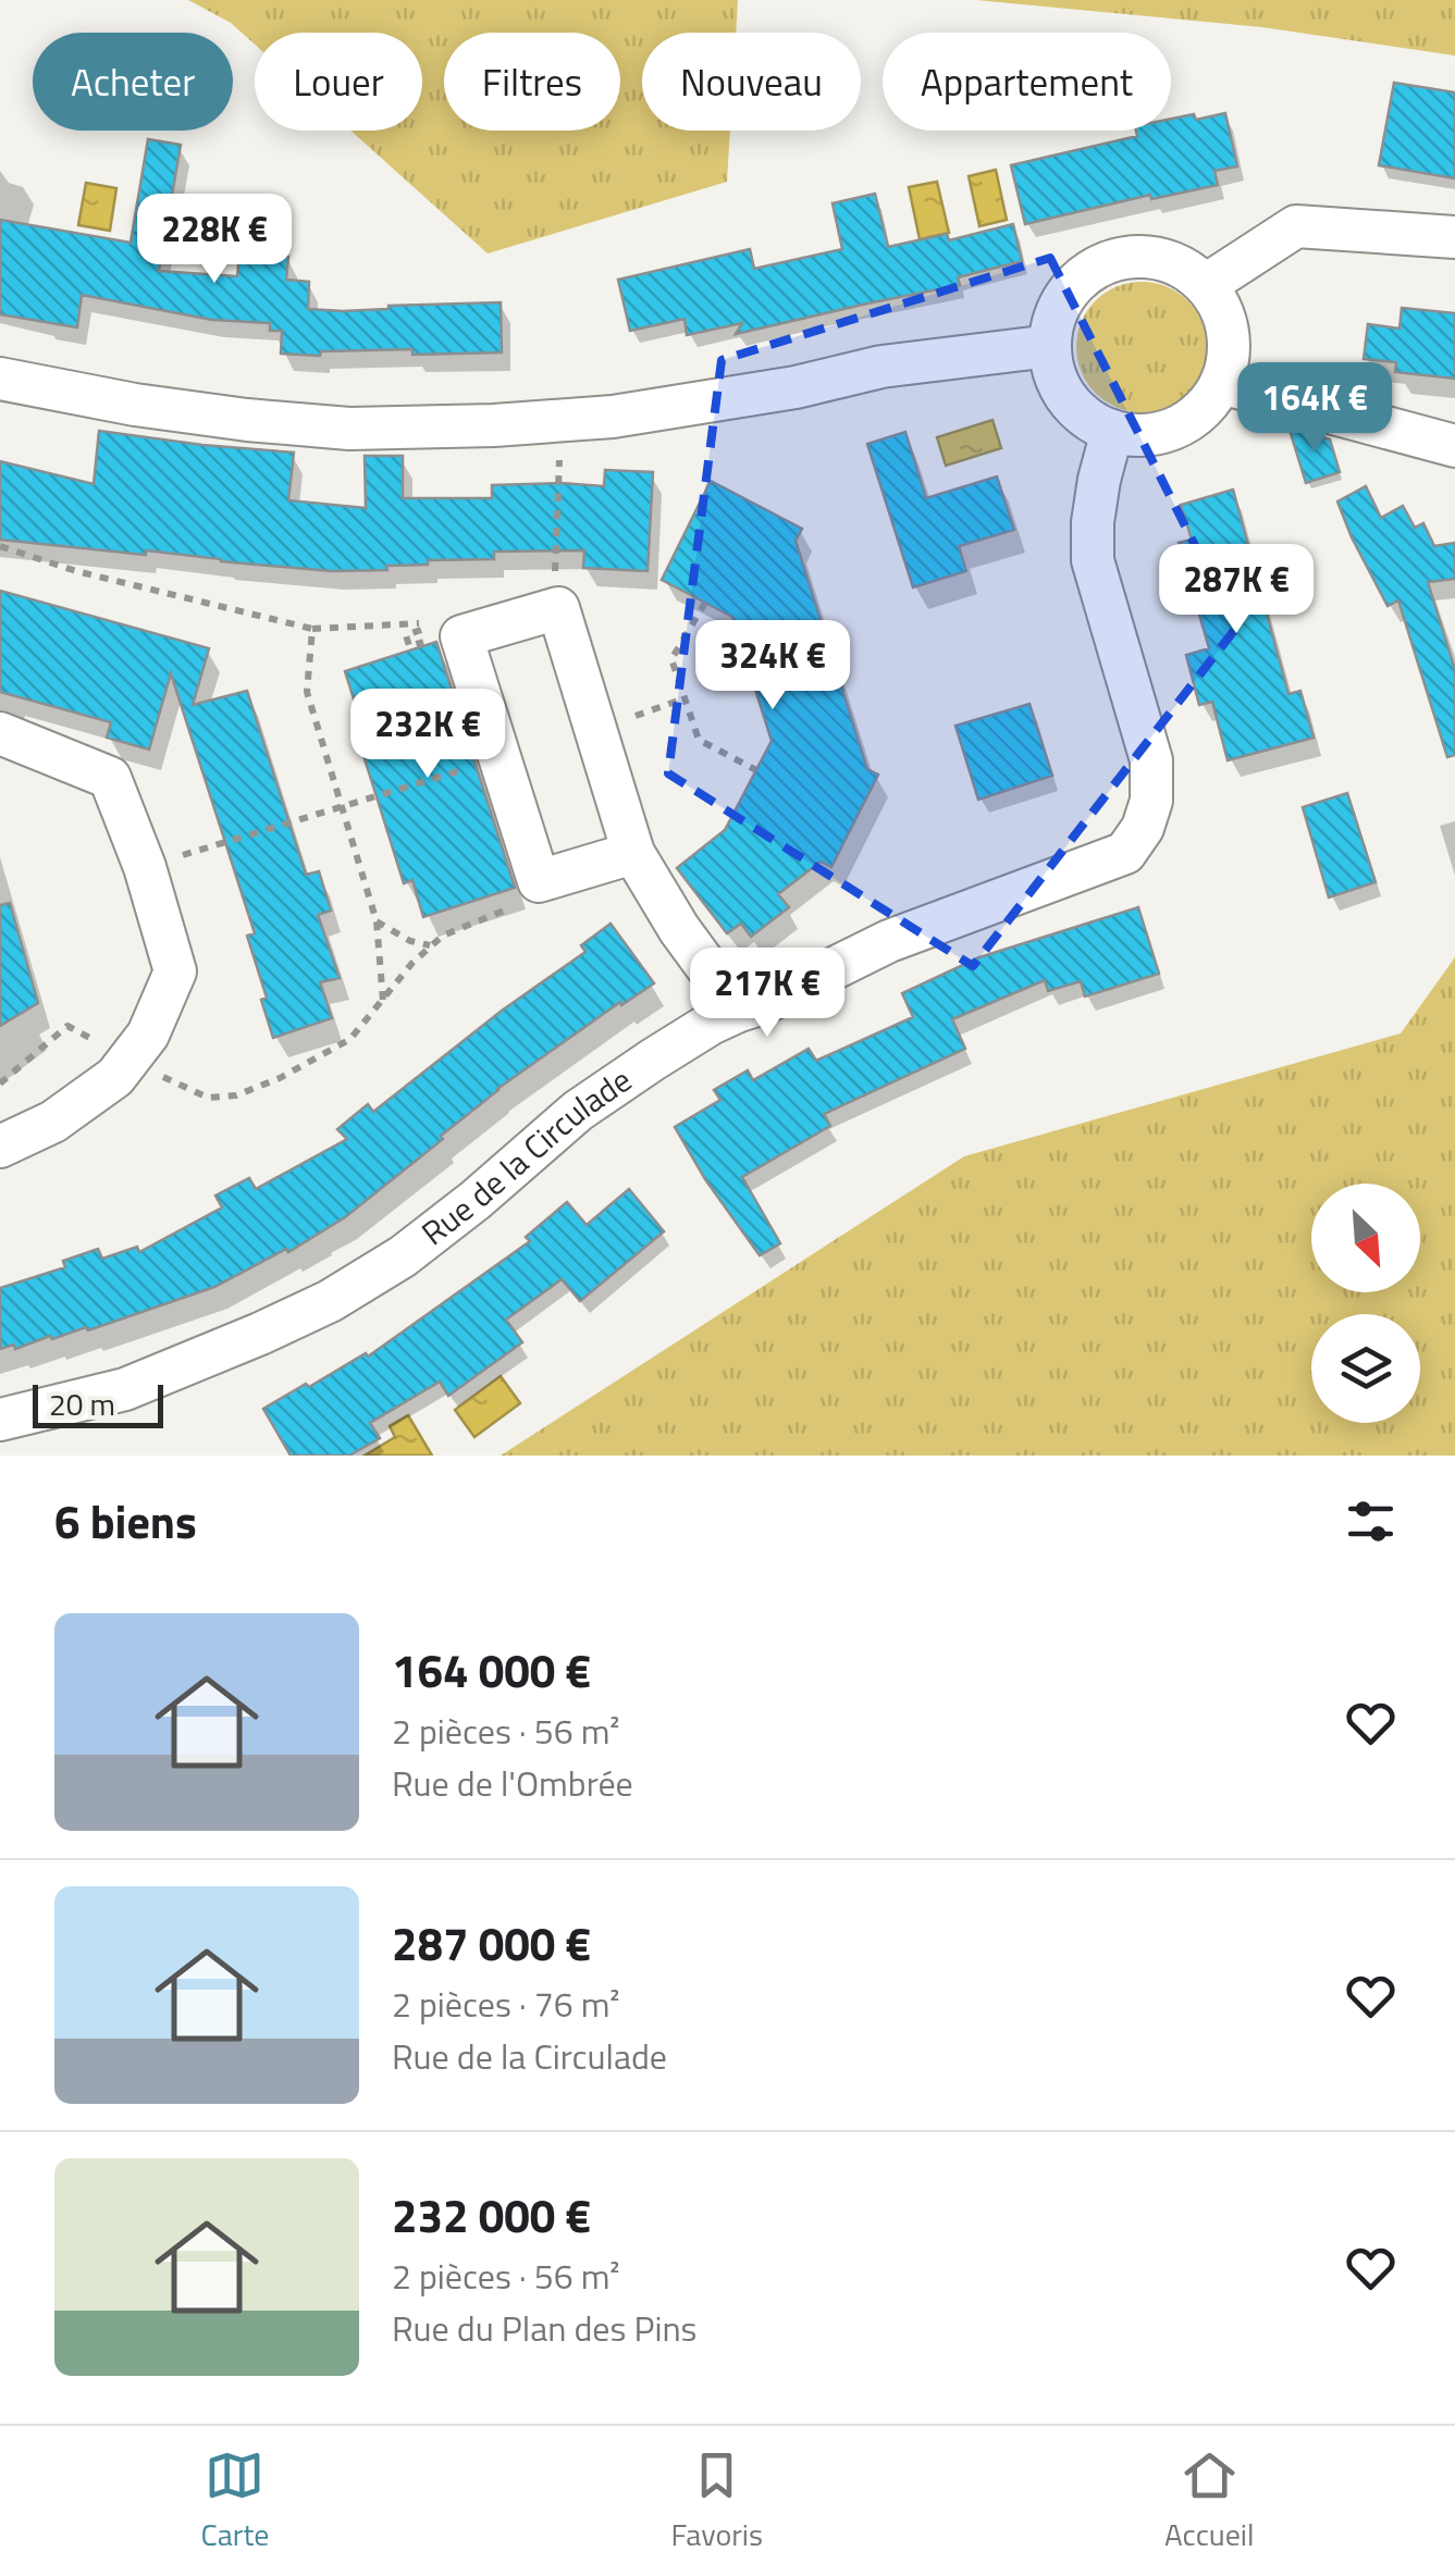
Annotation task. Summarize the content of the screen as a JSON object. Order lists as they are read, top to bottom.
{
  "streets": {
    "street": ["Rue de la Circulade"]
  },
  "scale_bar": "20 m",
  "north": "bottom right",
  "page": {
    "chip": [
      "Acheter",
      "Louer",
      "Filtres",
      "Nouveau",
      "Appartement"
    ],
    "price": [
      "228K €",
      "164K €",
      "287K €",
      "324K €",
      "232K €",
      "217K €"
    ],
    "scale": "20 m",
    "heading": "6 biens",
    "list": [
      {
        "name": "164 000 €",
        "note": "2 pièces · 56 m² · Rue de l'Ombrée"
      },
      {
        "name": "287 000 €",
        "note": "2 pièces · 76 m² · Rue de la Circulade"
      },
      {
        "name": "232 000 €",
        "note": "2 pièces · 56 m² · Rue du Plan des Pins"
      }
    ],
    "tabs": ["Carte", "Favoris", "Accueil"]
  }
}
